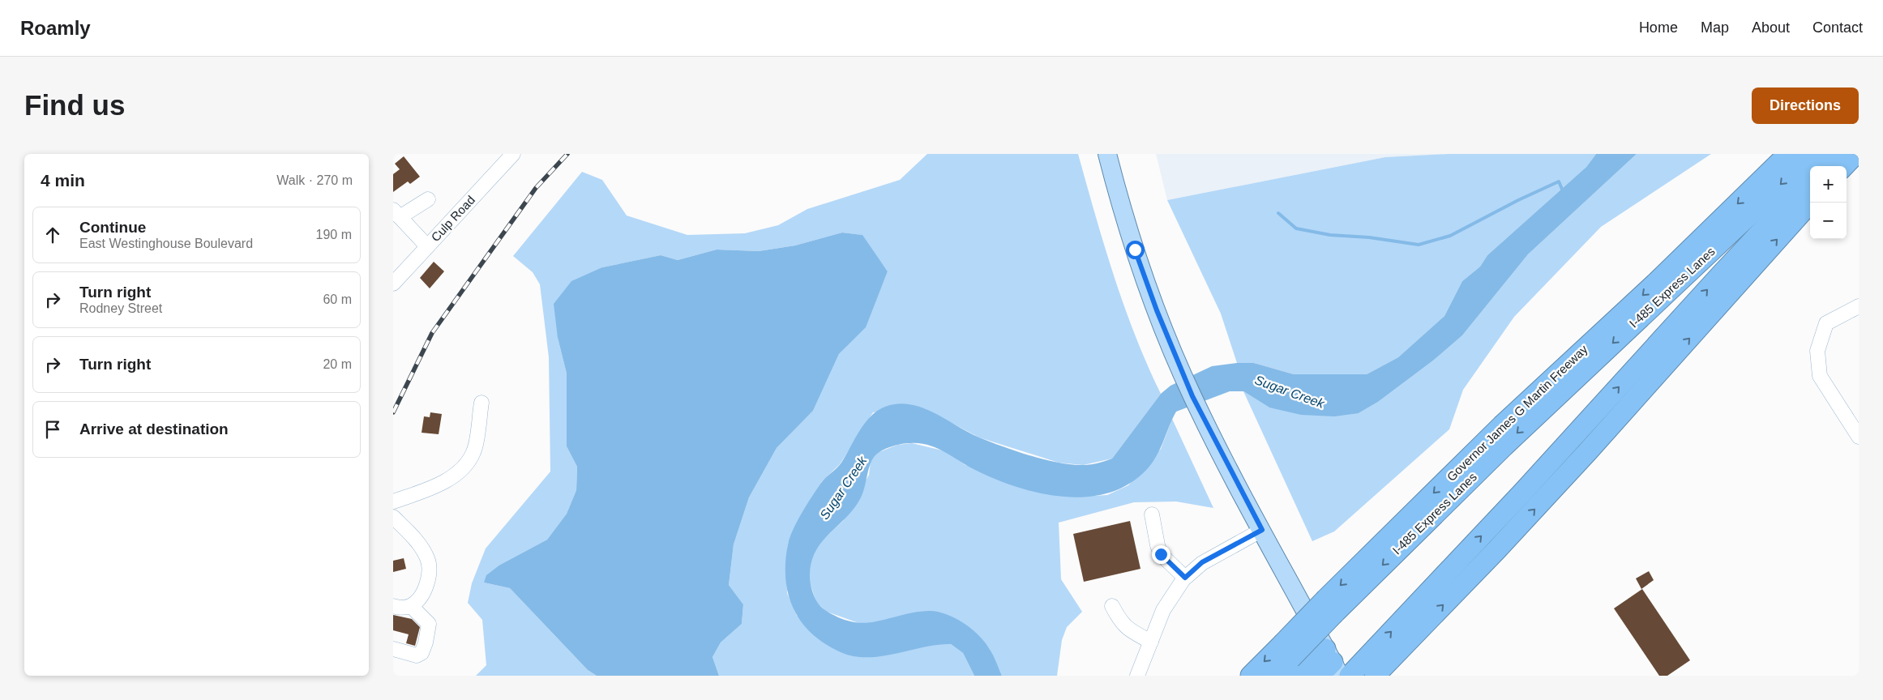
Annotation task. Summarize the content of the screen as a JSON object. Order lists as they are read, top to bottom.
{
  "streets": {
    "highway": ["I-485 Express Lanes", "Governor James G Martin Freeway"],
    "street": ["Culp Road"]
  },
  "crossings": [
    ["I-485 Express Lanes", "Governor James G Martin Freeway"]
  ],
  "water": ["Sugar Creek"],
  "page": {
    "header": "Roamly",
    "nav": [
      "Home",
      "Map",
      "About",
      "Contact"
    ],
    "buttons": "Directions",
    "title": "Find us",
    "heading": ["4 min", "Walk · 270 m"],
    "map_buttons": ["+", "−"],
    "list": [
      ["Continue", "East Westinghouse Boulevard", "190 m"],
      ["Turn right", "Rodney Street", "60 m"],
      ["Turn right", "20 m"],
      "Arrive at destination"
    ]
  }
}
